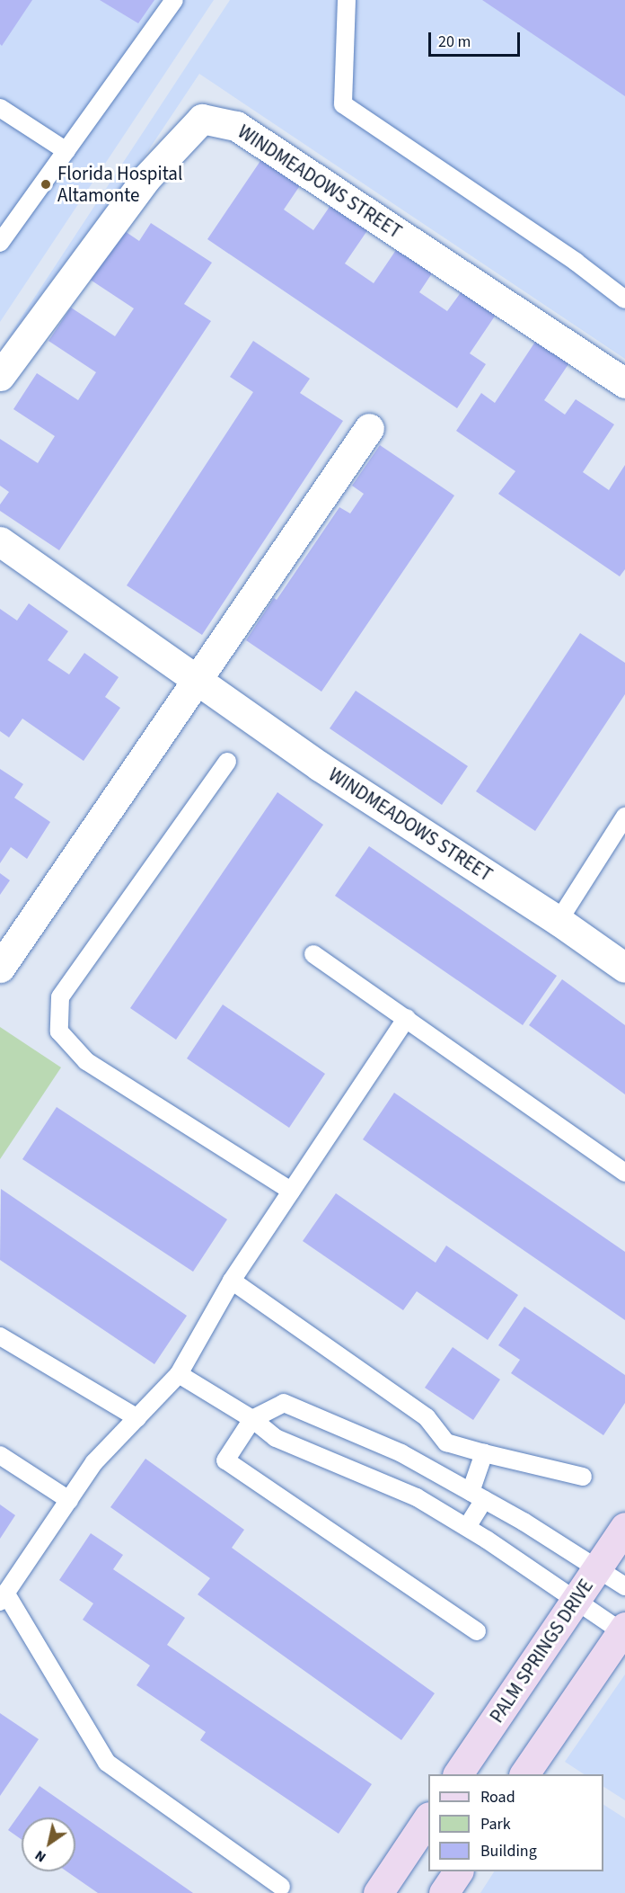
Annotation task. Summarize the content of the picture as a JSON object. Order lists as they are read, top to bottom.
{
  "streets": {
    "main road": ["PALM SPRINGS DRIVE"],
    "street": ["WINDMEADOWS STREET"]
  },
  "places": ["Florida Hospital Altamonte"],
  "legend": ["Road", "Park", "Building"],
  "scale_bar": "20 m",
  "north": "bottom left"
}
